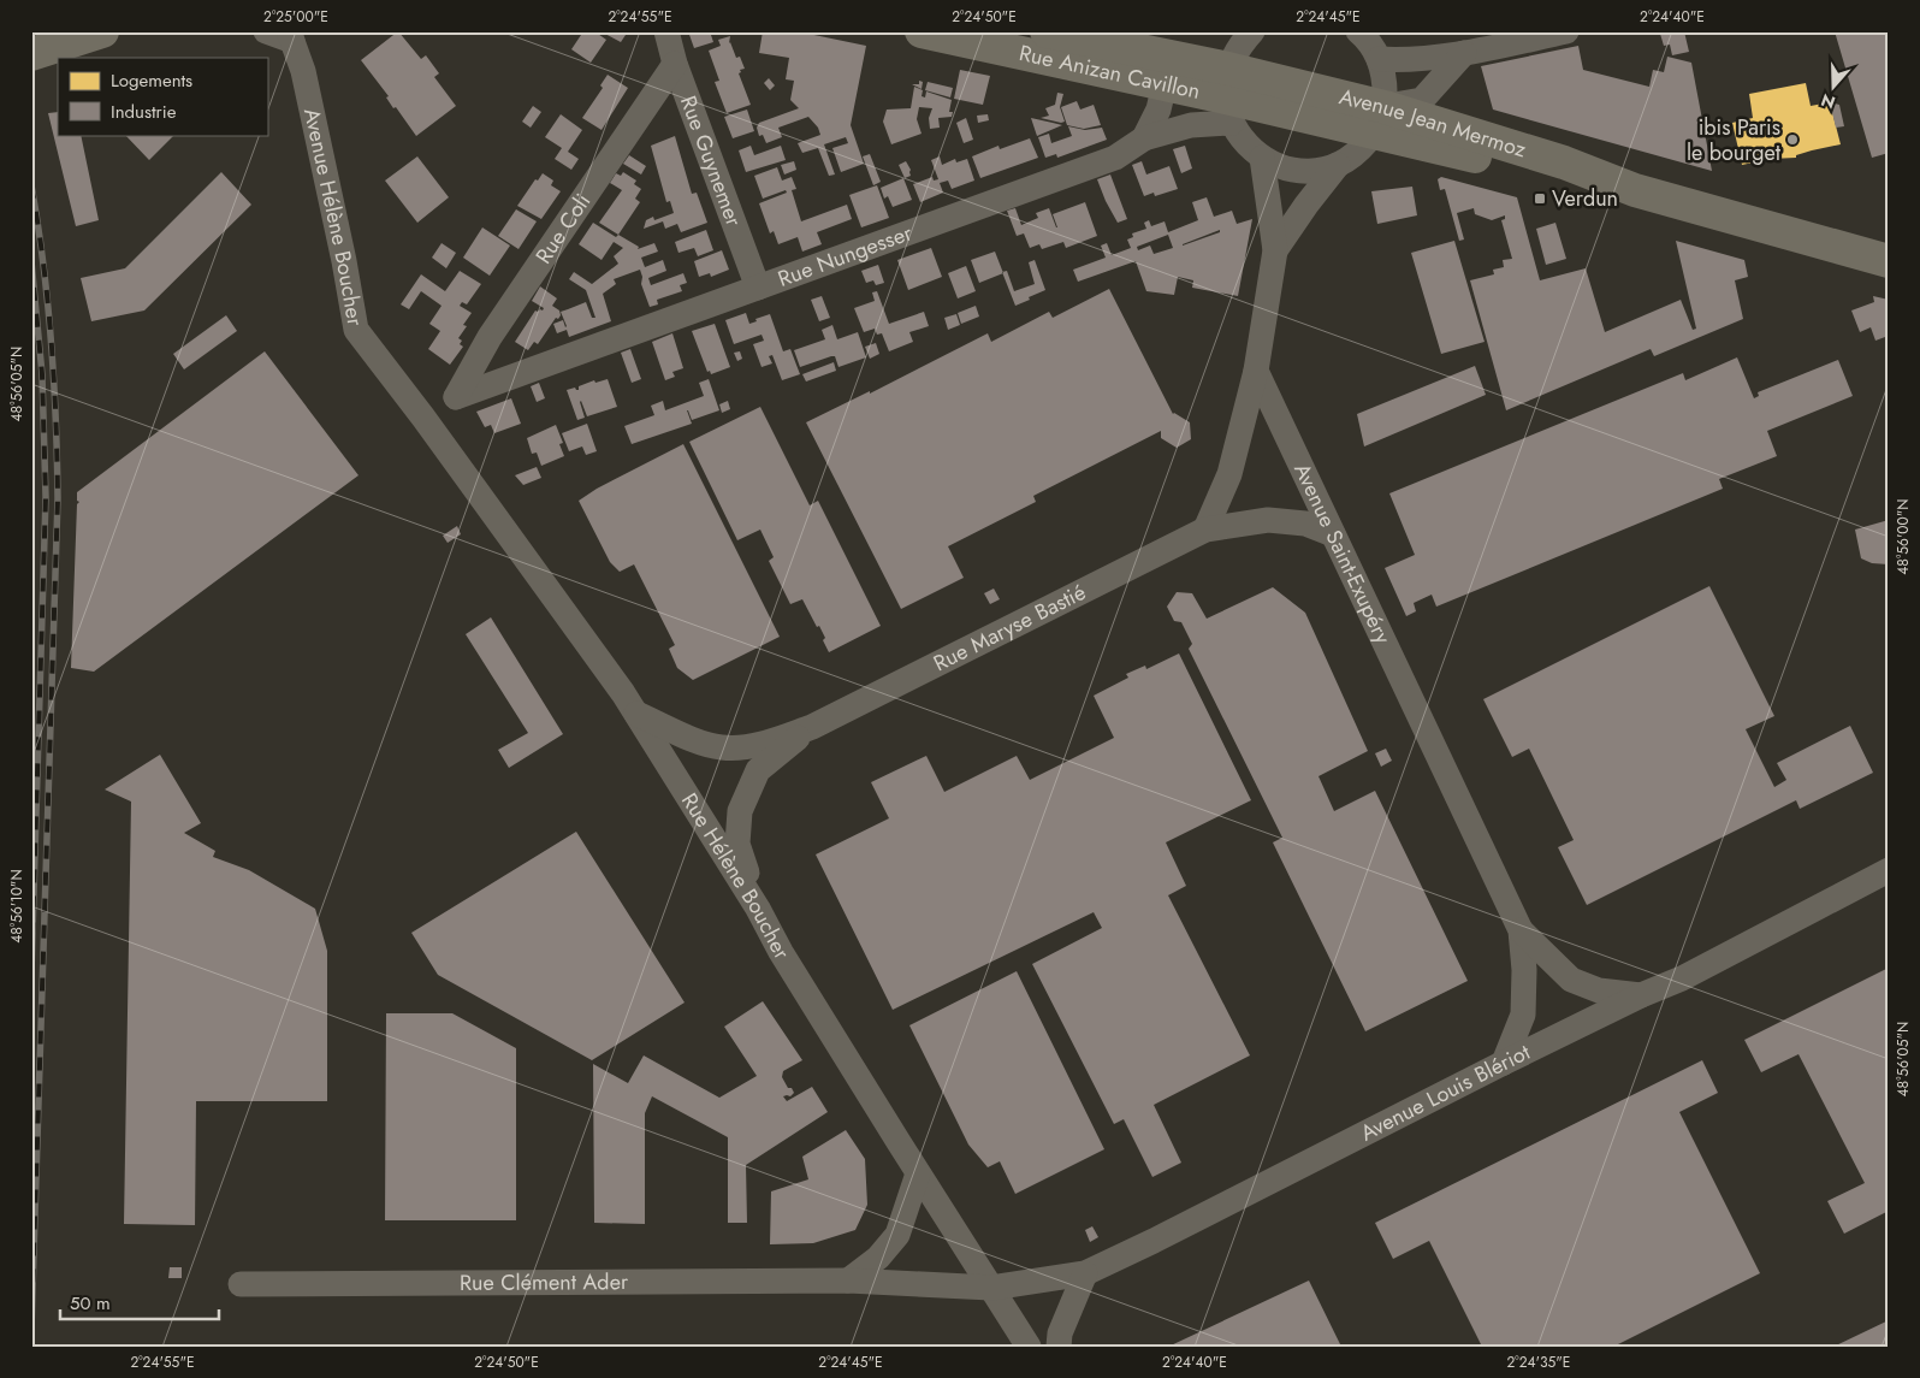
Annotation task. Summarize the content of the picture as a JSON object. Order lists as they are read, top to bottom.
{
  "streets": {
    "main road": ["Rue Anizan Cavillon", "Avenue Jean Mermoz"],
    "street": [
      "Rue Guynemer",
      "Avenue Hélène Boucher",
      "Rue Coli",
      "Rue Nungesser",
      "Avenue Saint-Exupéry",
      "Rue Maryse Bastié",
      "Rue Hélène Boucher",
      "Avenue Louis Blériot",
      "Rue Clément Ader"
    ]
  },
  "crossings": [
    ["Rue Anizan Cavillon", "Avenue Jean Mermoz"],
    ["Rue Anizan Cavillon", "Rue Nungesser"],
    ["Avenue Jean Mermoz", "Rue Nungesser"],
    ["Rue Guynemer", "Rue Coli"],
    ["Rue Guynemer", "Rue Nungesser"],
    ["Avenue Hélène Boucher", "Rue Hélène Boucher"],
    ["Rue Coli", "Rue Nungesser"],
    ["Avenue Saint-Exupéry", "Rue Maryse Bastié"],
    ["Avenue Saint-Exupéry", "Avenue Louis Blériot"],
    ["Rue Maryse Bastié", "Rue Hélène Boucher"],
    ["Rue Hélène Boucher", "Avenue Louis Blériot"],
    ["Rue Hélène Boucher", "Rue Clément Ader"],
    ["Avenue Louis Blériot", "Rue Clément Ader"]
  ],
  "places": {
    "other": ["ibis Paris le bourget"],
    "transit": ["Verdun"]
  },
  "legend": ["Logements", "Industrie"],
  "scale_bar": "50 m",
  "north": "bottom",
  "coordinates": [
    "2°25'00\"E",
    "2°24'55\"E",
    "2°24'50\"E",
    "2°24'45\"E",
    "2°24'40\"E",
    "48°56'05\"N",
    "48°56'00\"N",
    "48°56'10\"N",
    "2°24'35\"E"
  ]
}
